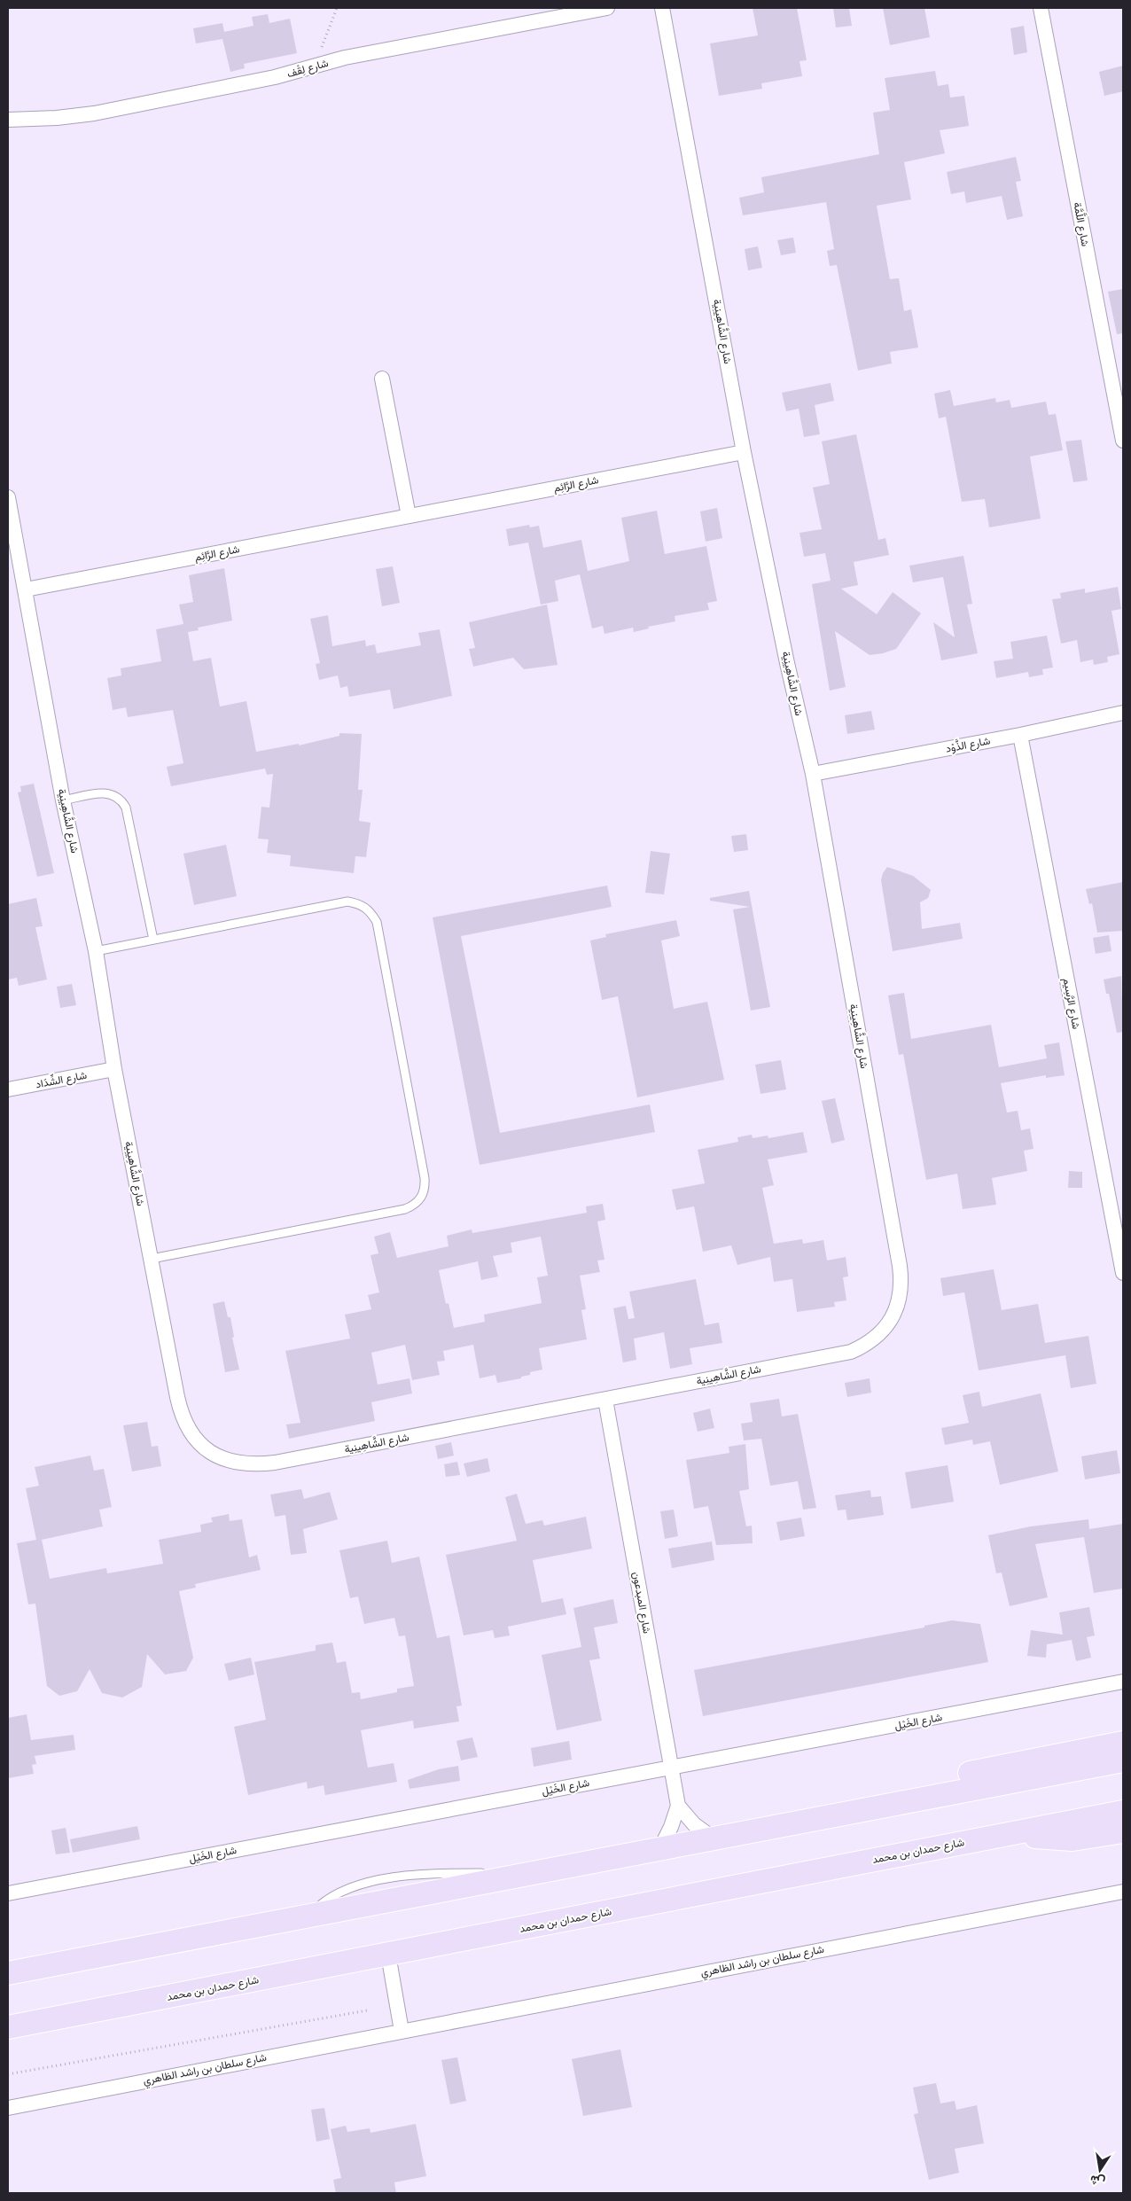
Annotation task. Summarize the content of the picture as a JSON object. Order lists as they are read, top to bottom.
{
  "streets": {
    "main road": ["شارع حمدان بن محمد"],
    "street": [
      "شارع لِقْف",
      "شارع اللَّمَّة",
      "شارع الشَّاهِينِية",
      "شارع الرَّائِم",
      "شارع الذَّوْد",
      "شارع الرَّسِيم",
      "شارع الشِّدَاد",
      "شارع المبدعون",
      "شارع الخَيْل",
      "شارع سلطان بن راشد الظاهري"
    ]
  },
  "crossings": [
    ["شارع الشَّاهِينِية", "شارع الرَّائِم"],
    ["شارع الشَّاهِينِية", "شارع الذَّوْد"],
    ["شارع الشَّاهِينِية", "شارع الشِّدَاد"],
    ["شارع الشَّاهِينِية", "شارع المبدعون"],
    ["شارع الذَّوْد", "شارع الرَّسِيم"],
    ["شارع المبدعون", "شارع الخَيْل"]
  ],
  "north": "bottom"
}
